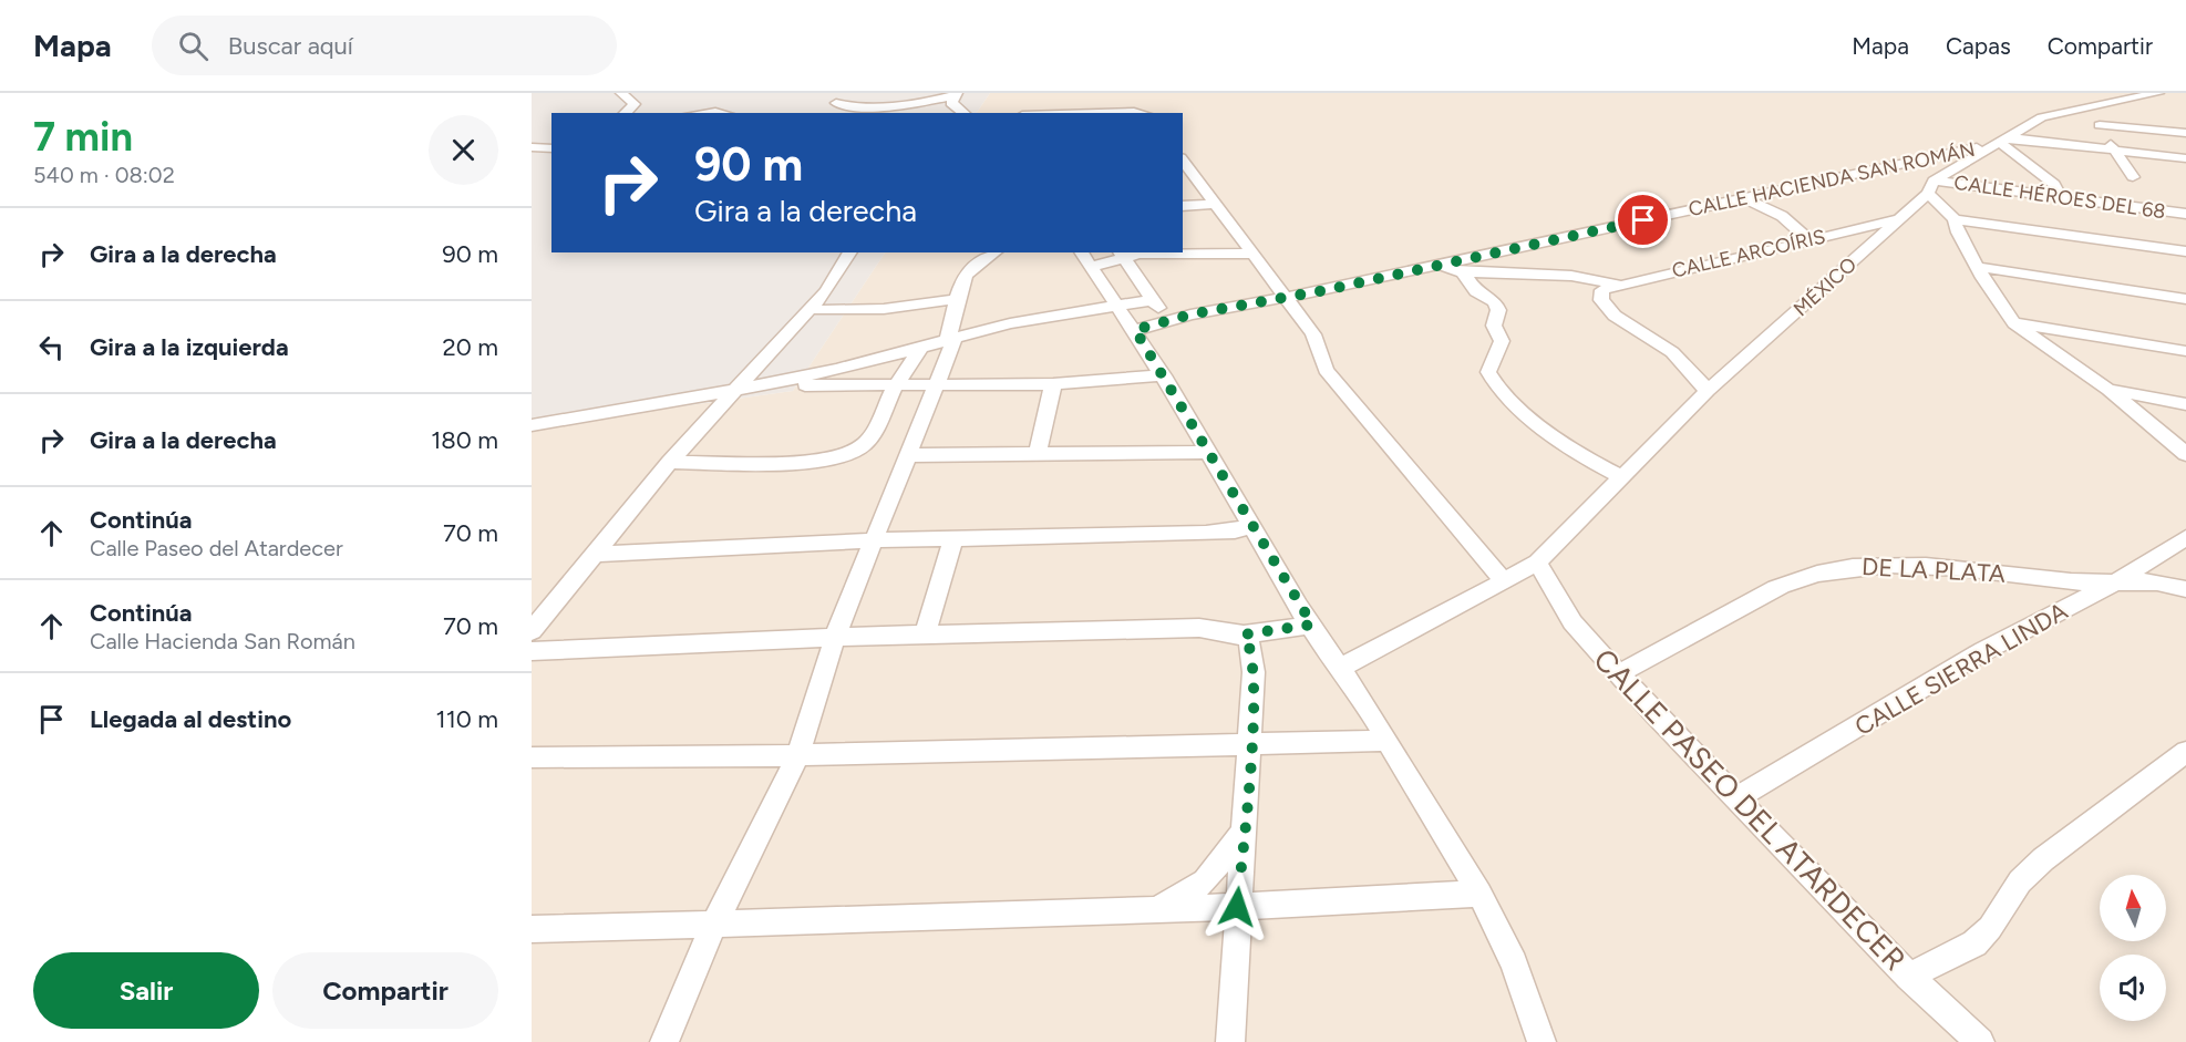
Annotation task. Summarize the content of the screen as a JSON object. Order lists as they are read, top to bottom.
{
  "streets": {
    "street": [
      "CALLE HACIENDA SAN ROMÁN",
      "CALLE HÉROES DEL 68",
      "CALLE ARCOÍRIS",
      "MÉXICO",
      "DE LA PLATA",
      "CALLE SIERRA LINDA",
      "CALLE PASEO DEL ATARDECER"
    ]
  },
  "crossings": [
    ["CALLE HACIENDA SAN ROMÁN", "MÉXICO"],
    ["CALLE HÉROES DEL 68", "MÉXICO"],
    ["CALLE ARCOÍRIS", "MÉXICO"],
    ["MÉXICO", "CALLE PASEO DEL ATARDECER"],
    ["DE LA PLATA", "CALLE SIERRA LINDA"],
    ["DE LA PLATA", "CALLE PASEO DEL ATARDECER"],
    ["CALLE SIERRA LINDA", "CALLE PASEO DEL ATARDECER"]
  ],
  "north": "top",
  "page": {
    "header": "Mapa",
    "search": "Buscar aquí",
    "nav": ["Mapa", "Capas", "Compartir"],
    "heading": ["7 min", "540 m · 08:02"],
    "turn": ["90 m", "Gira a la derecha"],
    "list": [
      {
        "name": "Gira a la derecha",
        "value": "90 m"
      },
      {
        "name": "Gira a la izquierda",
        "value": "20 m"
      },
      {
        "name": "Gira a la derecha",
        "value": "180 m"
      },
      {
        "name": "Continúa",
        "note": "Calle Paseo del Atardecer",
        "value": "70 m"
      },
      {
        "name": "Continúa",
        "note": "Calle Hacienda San Román",
        "value": "70 m"
      },
      {
        "name": "Llegada al destino",
        "value": "110 m"
      }
    ],
    "buttons": ["Salir", "Compartir"]
  }
}
